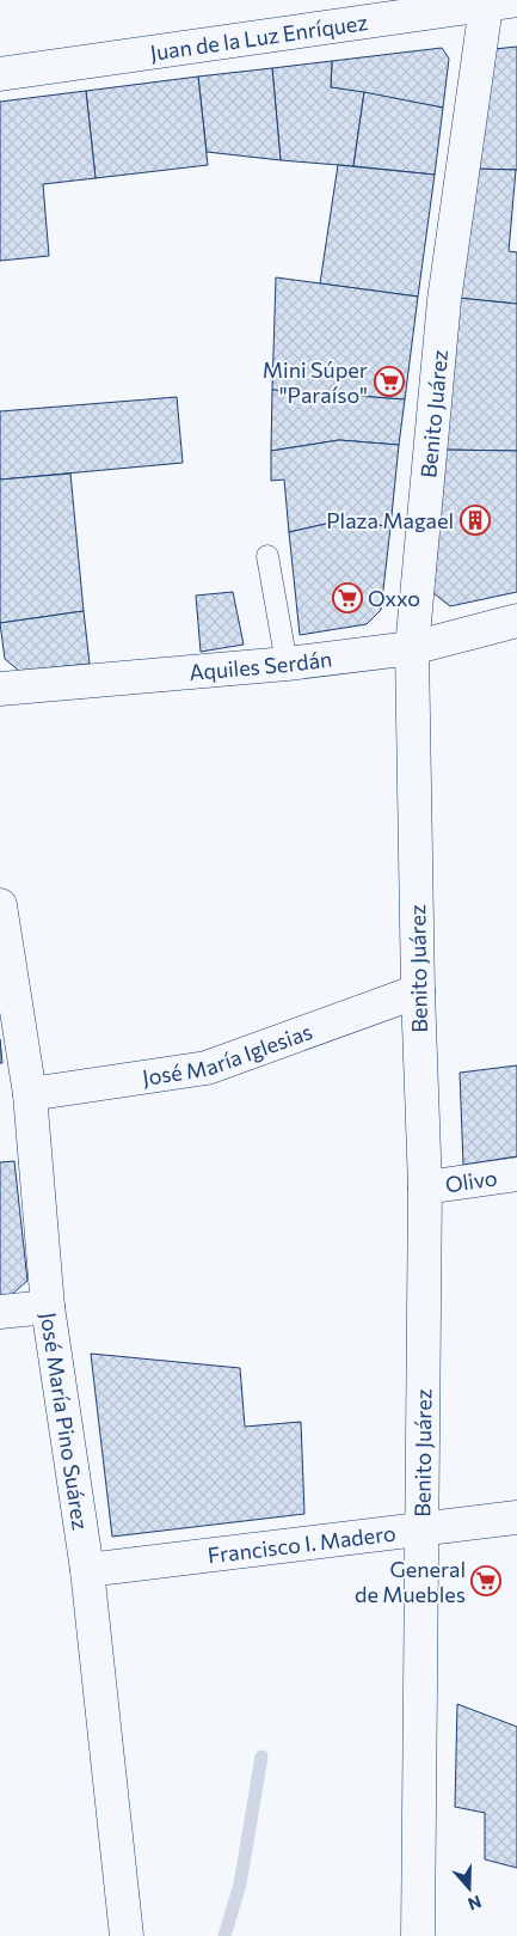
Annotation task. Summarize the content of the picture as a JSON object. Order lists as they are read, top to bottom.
{
  "streets": {
    "street": [
      "Juan de la Luz Enríquez",
      "Benito Juárez",
      "Aquiles Serdán",
      "José María Iglesias",
      "Olivo",
      "José María Pino Suárez",
      "Francisco I. Madero"
    ]
  },
  "crossings": [
    ["Juan de la Luz Enríquez", "Benito Juárez"],
    ["Benito Juárez", "Aquiles Serdán"],
    ["Benito Juárez", "José María Iglesias"],
    ["Benito Juárez", "Olivo"],
    ["Benito Juárez", "Francisco I. Madero"],
    ["José María Iglesias", "José María Pino Suárez"],
    ["José María Pino Suárez", "Francisco I. Madero"]
  ],
  "places": {
    "supermarket": ["Mini Súper \"Paraíso\"", "Oxxo", "General de Muebles"],
    "building": ["Plaza Magael"]
  },
  "north": "bottom"
}
